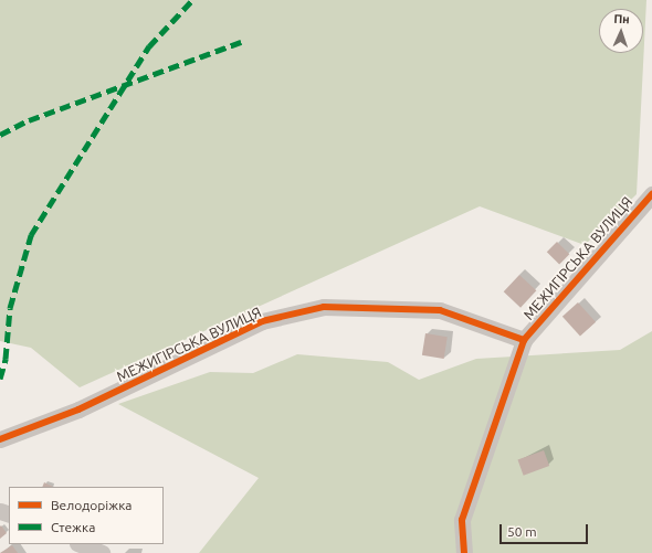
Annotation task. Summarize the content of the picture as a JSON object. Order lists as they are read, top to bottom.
{
  "streets": {
    "street": ["МЕЖИГІРСЬКА ВУЛИЦЯ"]
  },
  "legend": ["Велодоріжка", "Стежка"],
  "scale_bar": "50 m",
  "north": "top"
}
